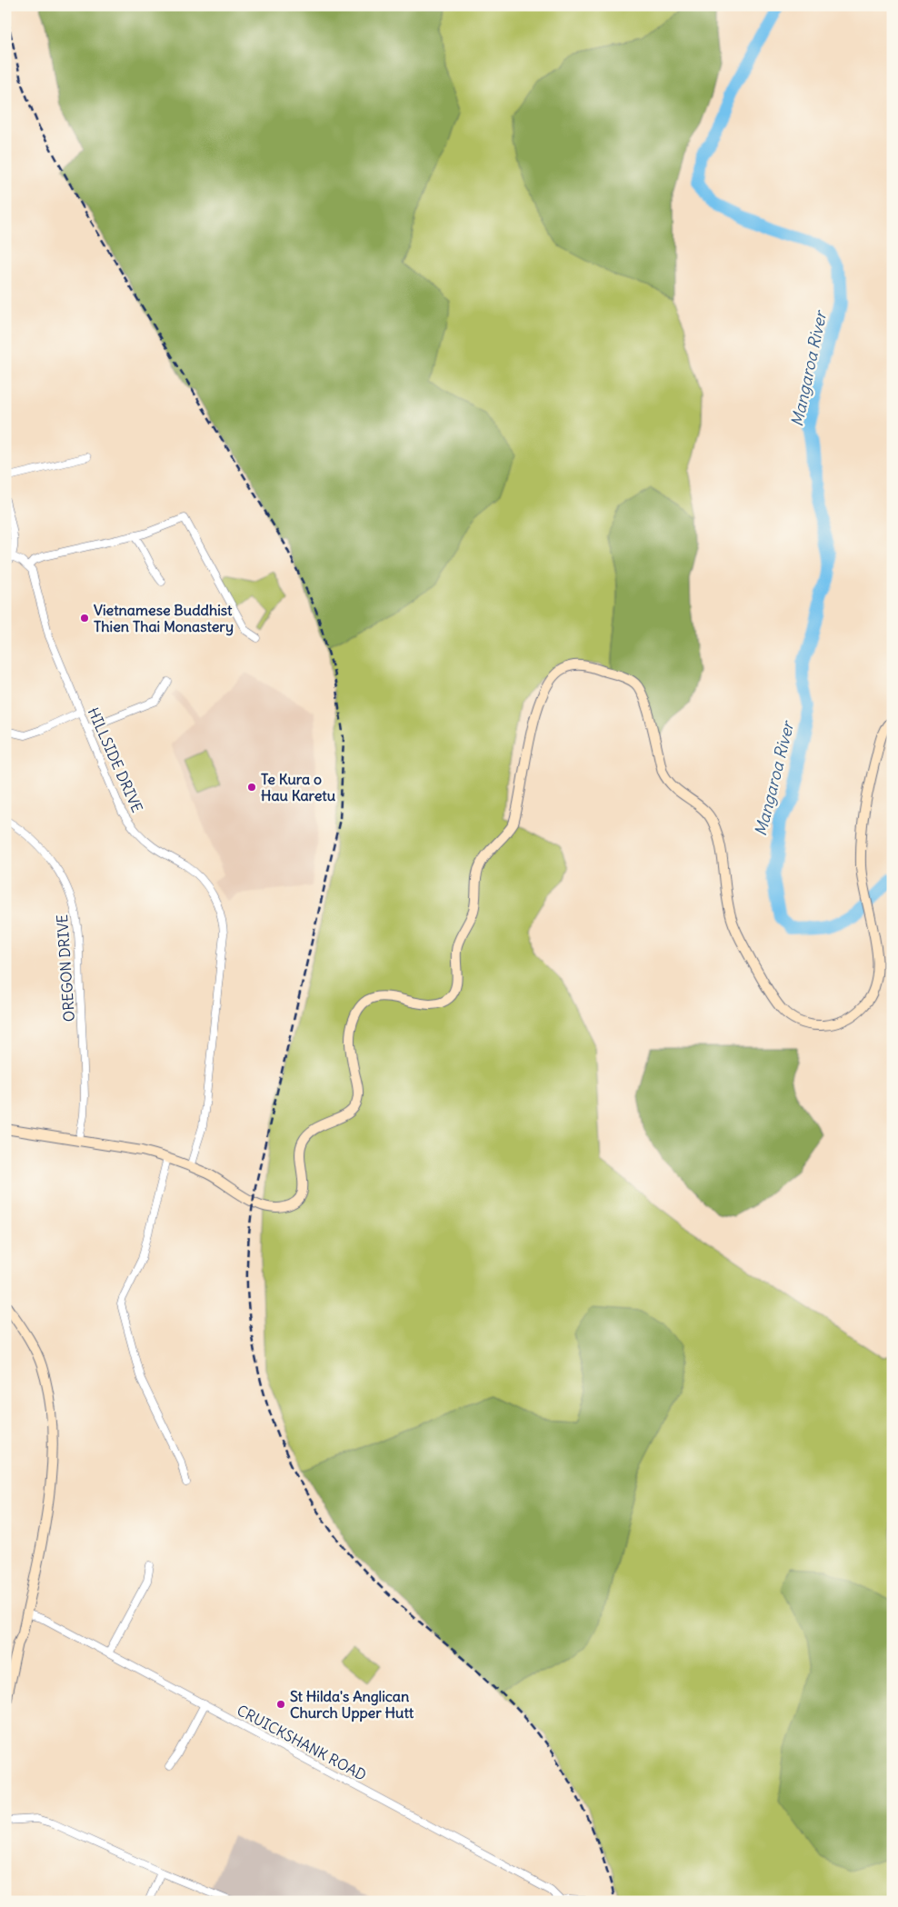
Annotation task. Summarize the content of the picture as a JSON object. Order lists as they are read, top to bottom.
{
  "streets": {
    "street": ["HILLSIDE DRIVE", "OREGON DRIVE", "CRUICKSHANK ROAD"]
  },
  "water": ["Mangaroa River"],
  "places": ["Vietnamese Buddhist Thien Thai Monastery", "Te Kura o Hau Karetu", "St Hilda's Anglican Church Upper Hutt"]
}
